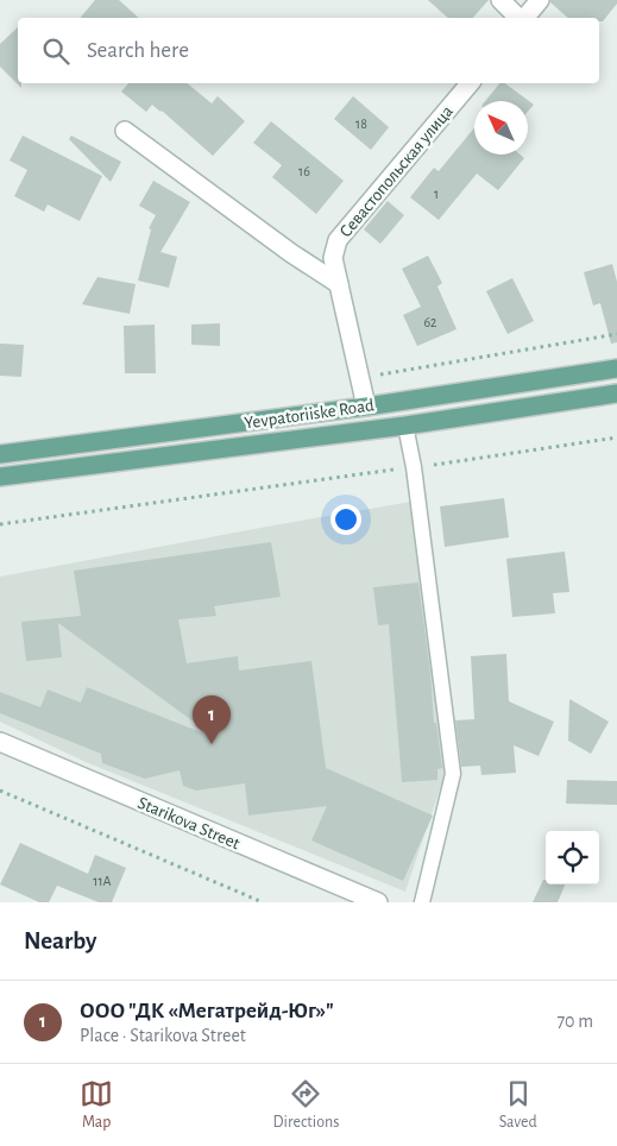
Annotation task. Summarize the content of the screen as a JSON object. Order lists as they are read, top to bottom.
{
  "streets": {
    "main road": ["Yevpatoriiske Road"],
    "street": ["Севастопольская улица", "Starikova Street"]
  },
  "crossings": [
    ["Севастопольская улица", "Yevpatoriiske Road"]
  ],
  "house_numbers": [
    "18",
    "16",
    "1",
    "62",
    "11А"
  ],
  "north": "top left",
  "page": {
    "search": "Search here",
    "pins": "1",
    "heading": "Nearby",
    "list": [
      {
        "mark": "1",
        "name": "ООО \"ДК «Мегатрейд-Юг»\"",
        "note": "Place · Starikova Street",
        "value": "70 m"
      }
    ],
    "nav": ["Map", "Directions", "Saved"]
  }
}
